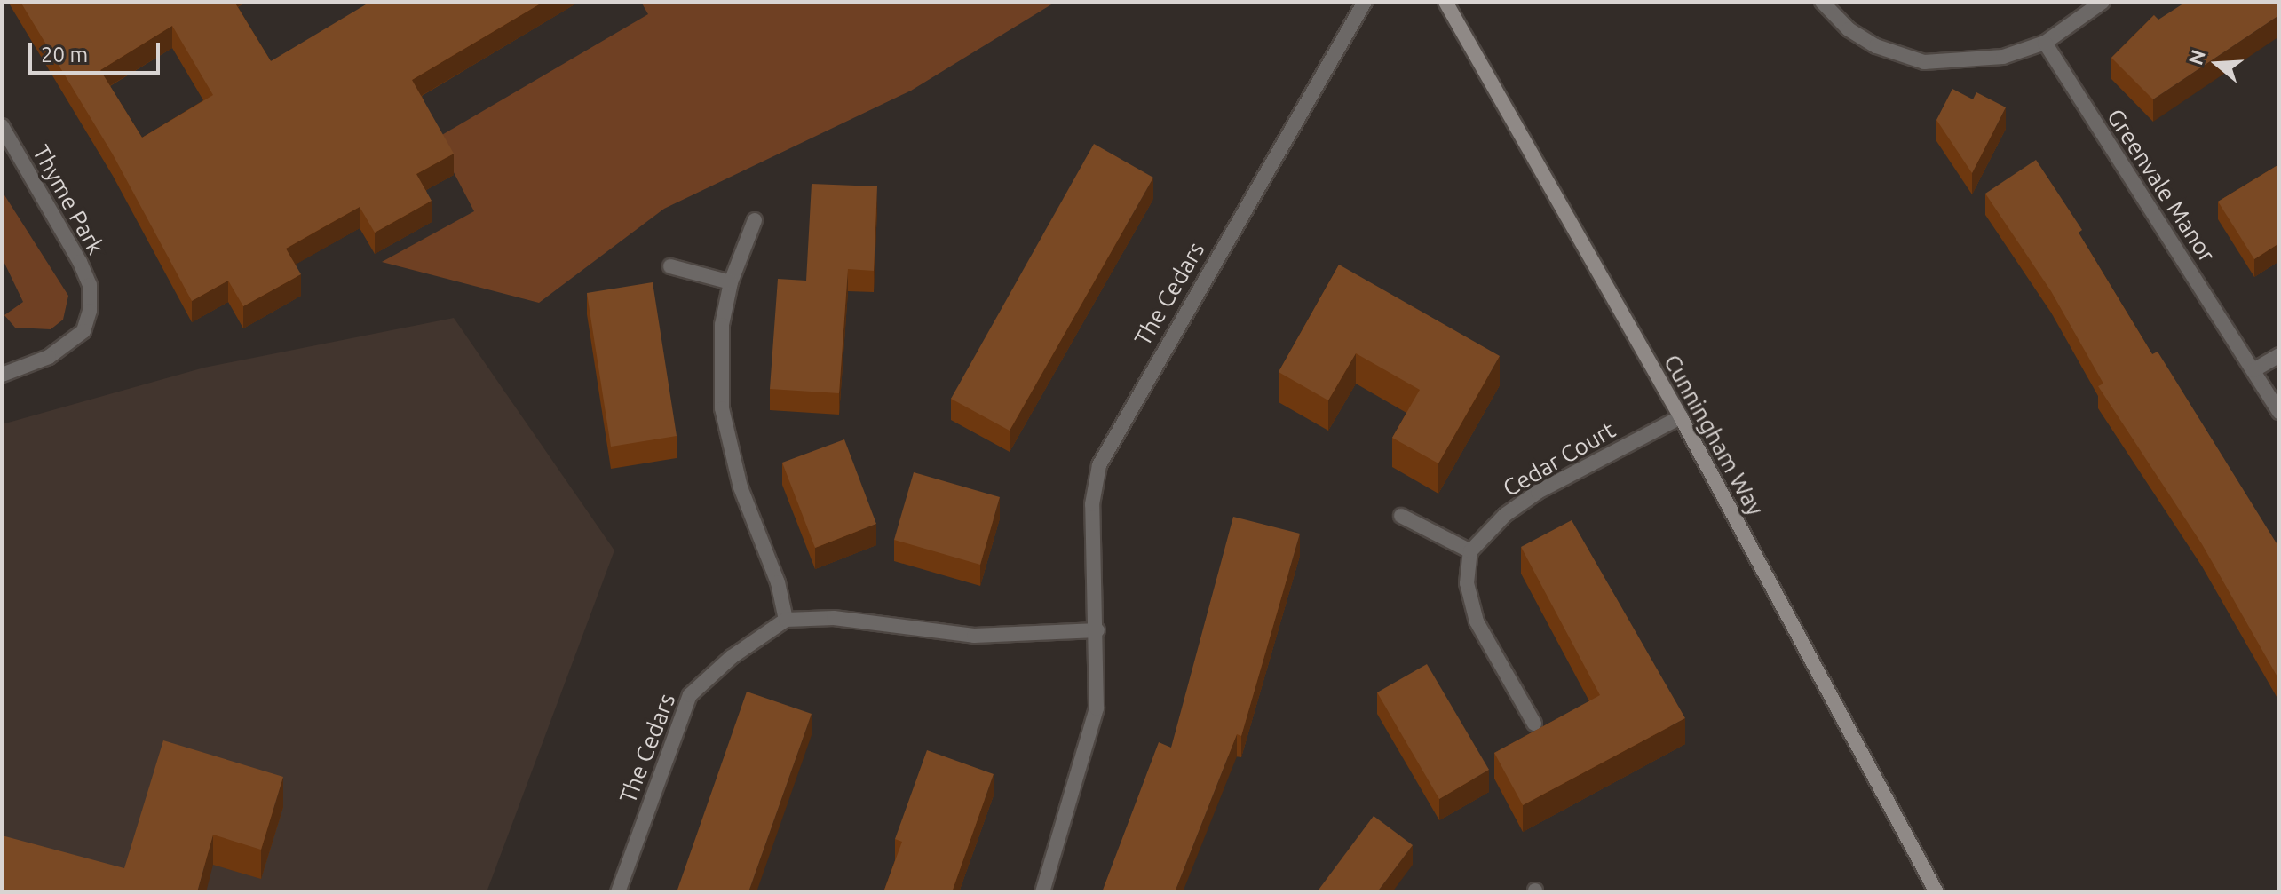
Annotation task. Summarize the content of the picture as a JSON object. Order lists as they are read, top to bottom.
{
  "streets": {
    "street": [
      "Greenvale Manor",
      "Thyme Park",
      "The Cedars",
      "Cunningham Way",
      "Cedar Court"
    ]
  },
  "crossings": [
    ["Cunningham Way", "Cedar Court"]
  ],
  "scale_bar": "20 m",
  "north": "left"
}
